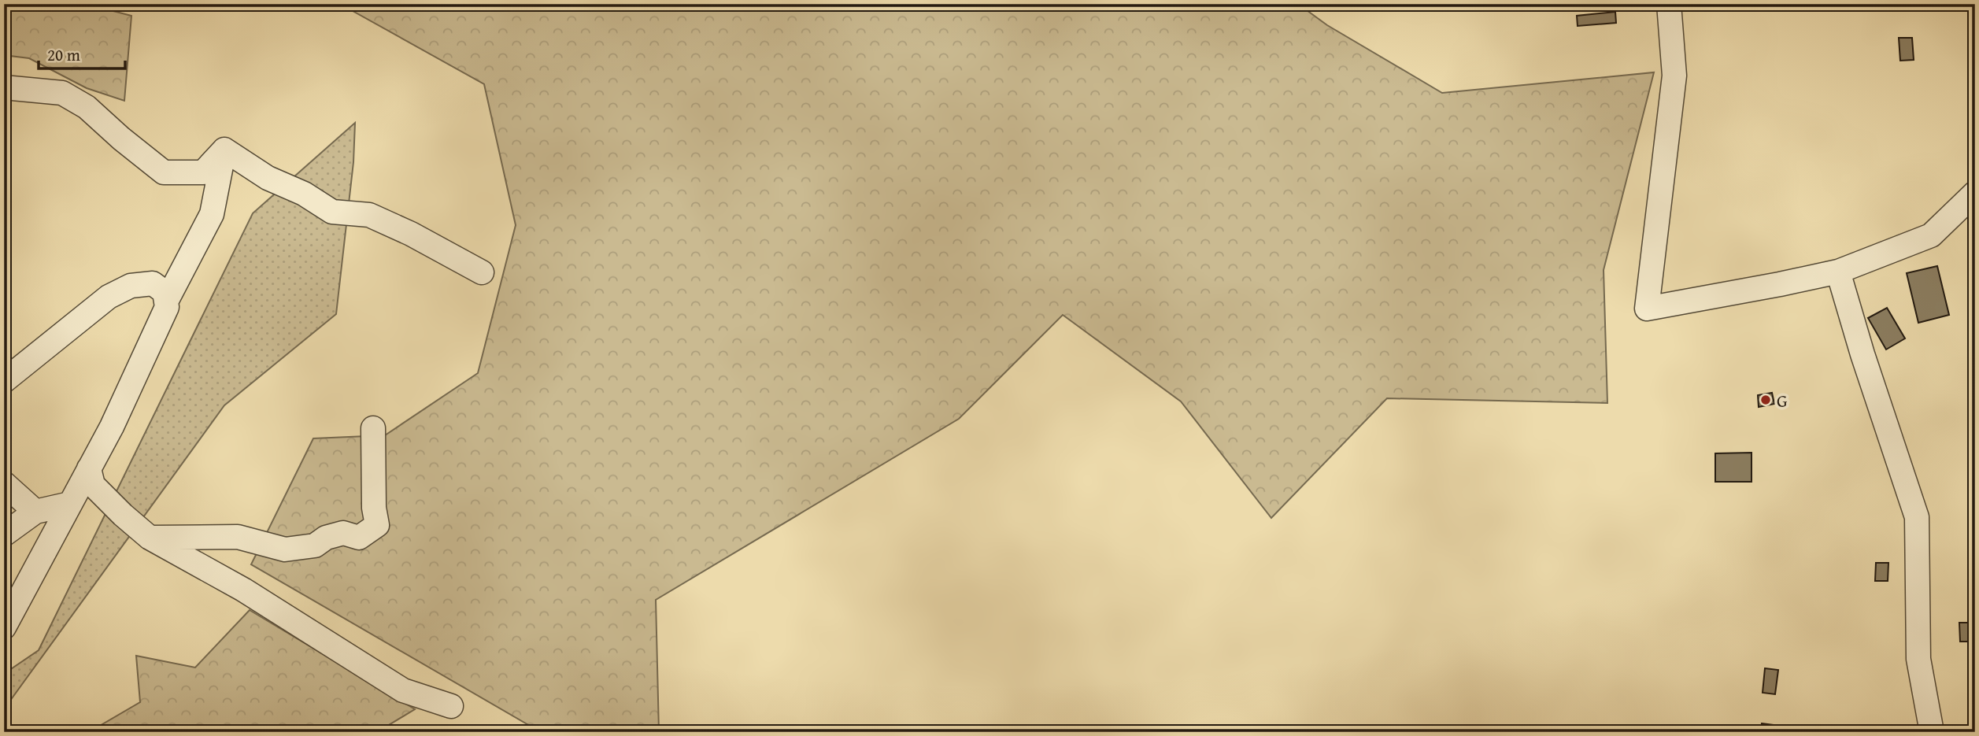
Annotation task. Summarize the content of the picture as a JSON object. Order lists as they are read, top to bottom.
{
  "places": ["G"],
  "scale_bar": "20 m"
}
